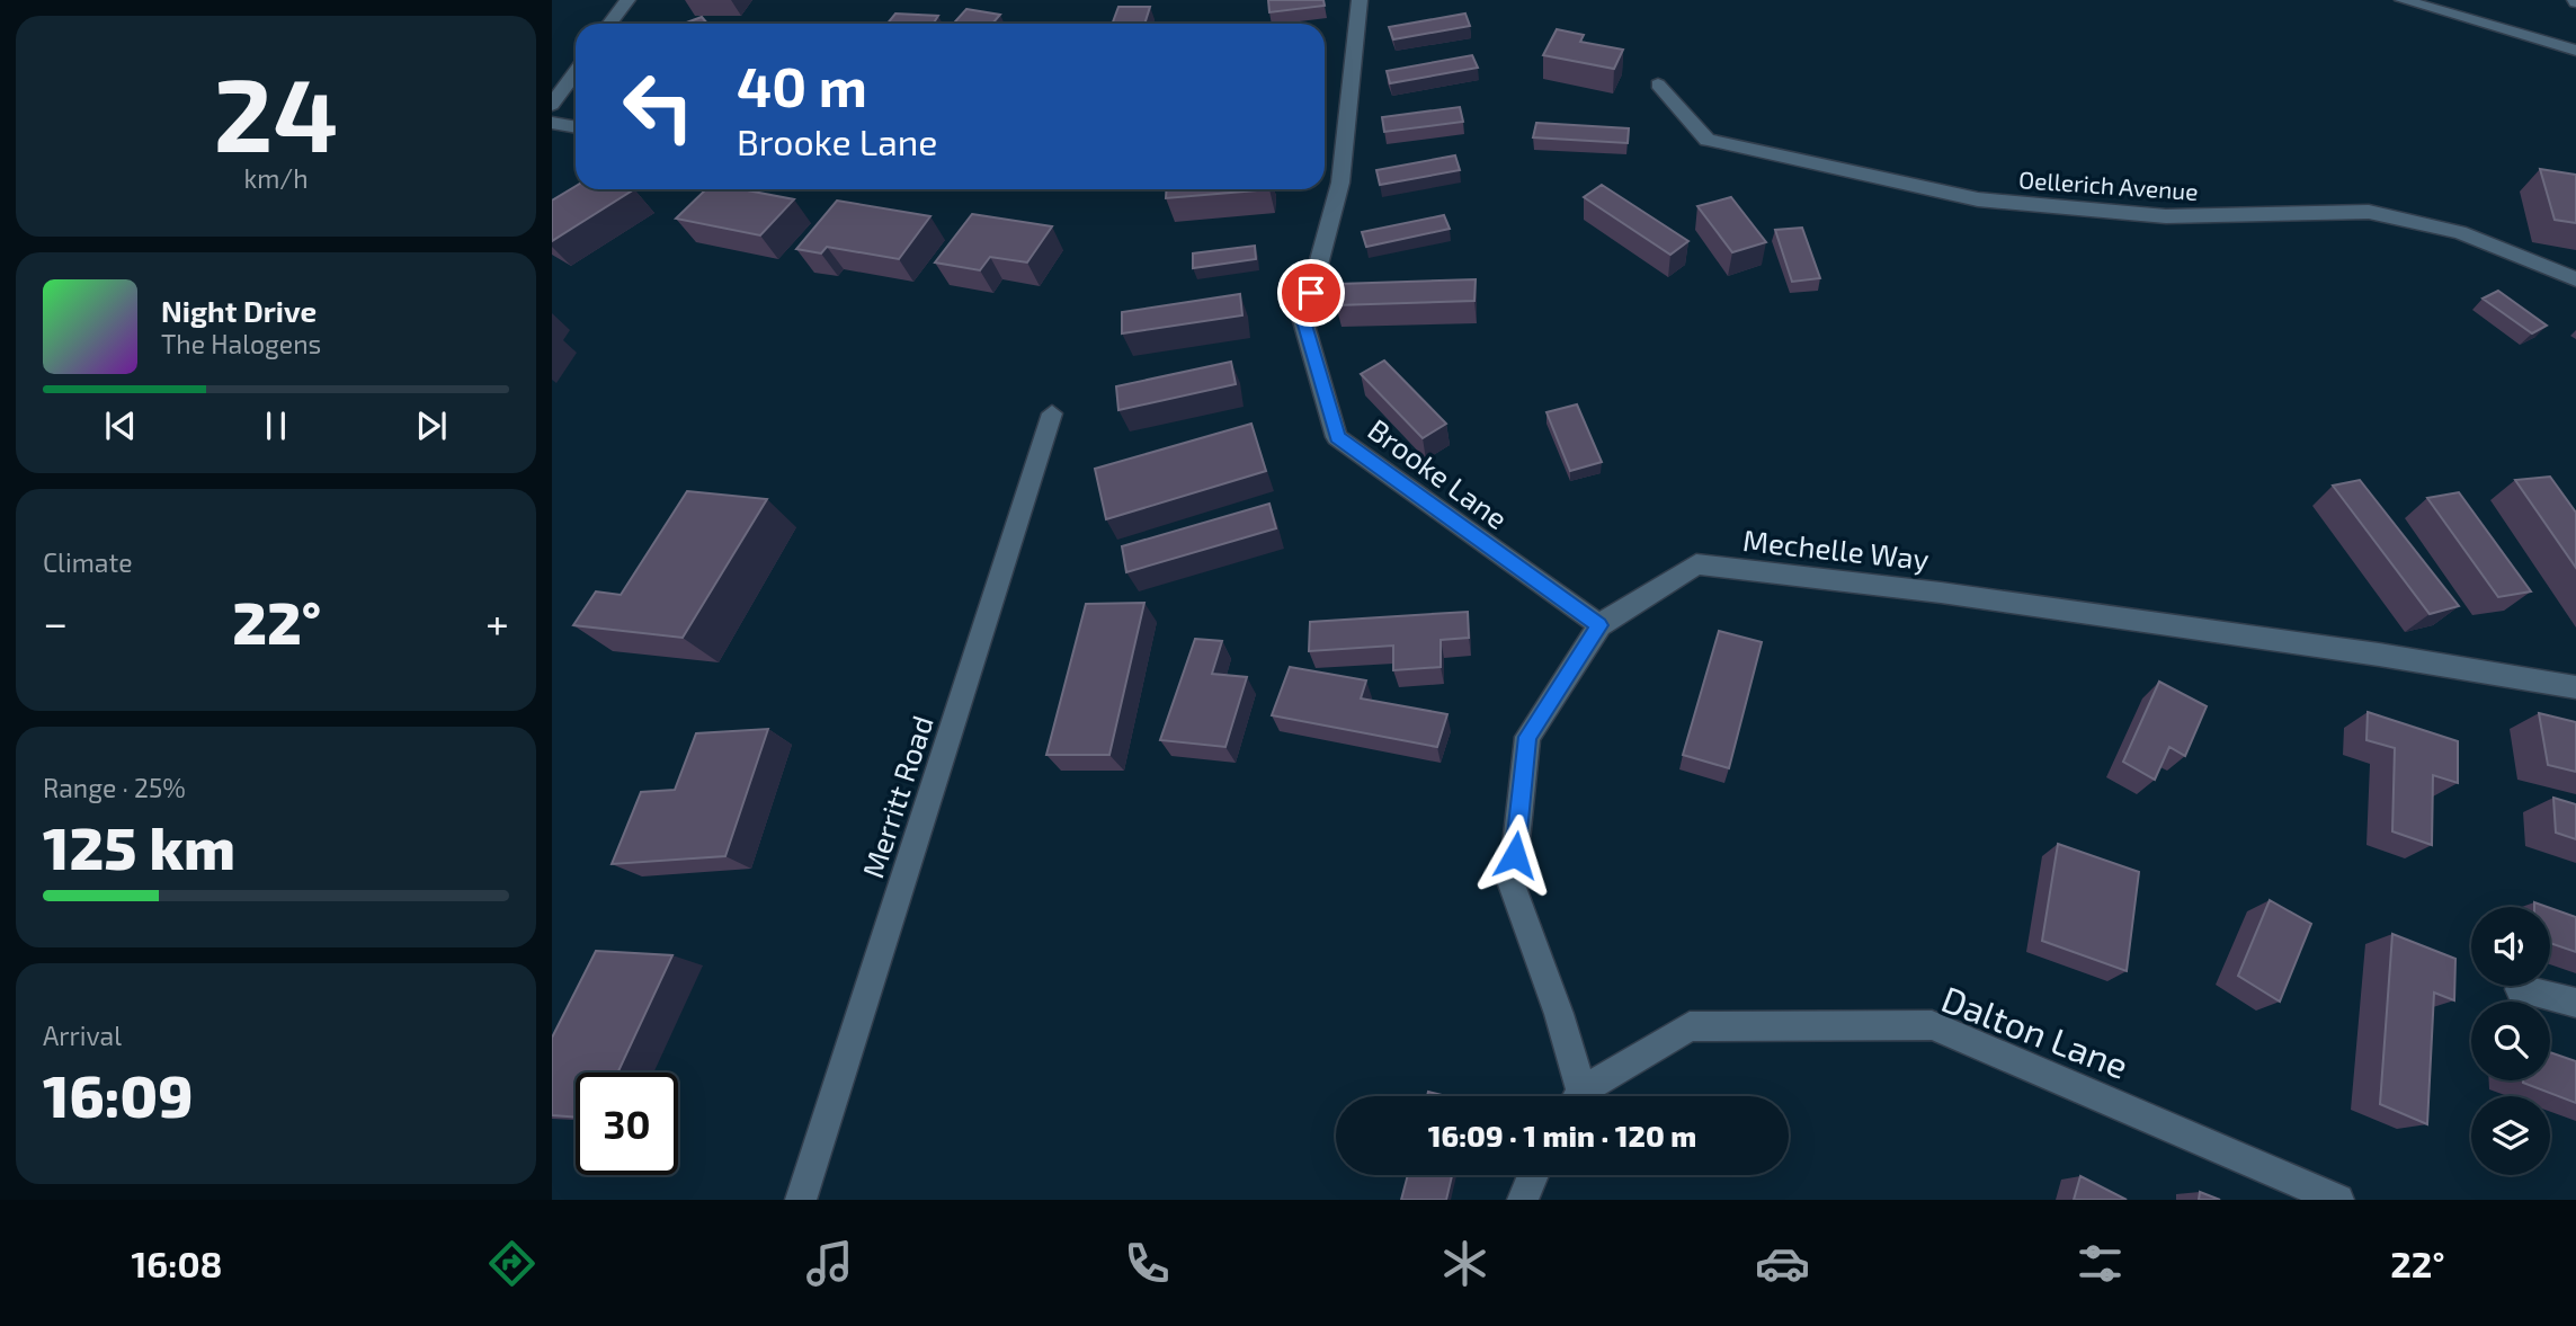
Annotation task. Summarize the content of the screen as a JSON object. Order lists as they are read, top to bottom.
{
  "streets": {
    "street": [
      "Oellerich Avenue",
      "Brooke Lane",
      "Mechelle Way",
      "Merritt Road",
      "Dalton Lane"
    ]
  },
  "crossings": [
    ["Brooke Lane", "Mechelle Way"]
  ],
  "page": {
    "tile": [
      ["24", "km/h"],
      "Climate",
      ["Range · 25%", "125 km"],
      ["Arrival", "16:09"]
    ],
    "turn": ["40 m", "Brooke Lane"],
    "song": ["Night Drive", "The Halogens"],
    "heat": ["−", "22°", "+"],
    "limit": "30",
    "trip": "16:09 · 1 min · 120 m",
    "tabs": ["16:08", "22°"]
  }
}
